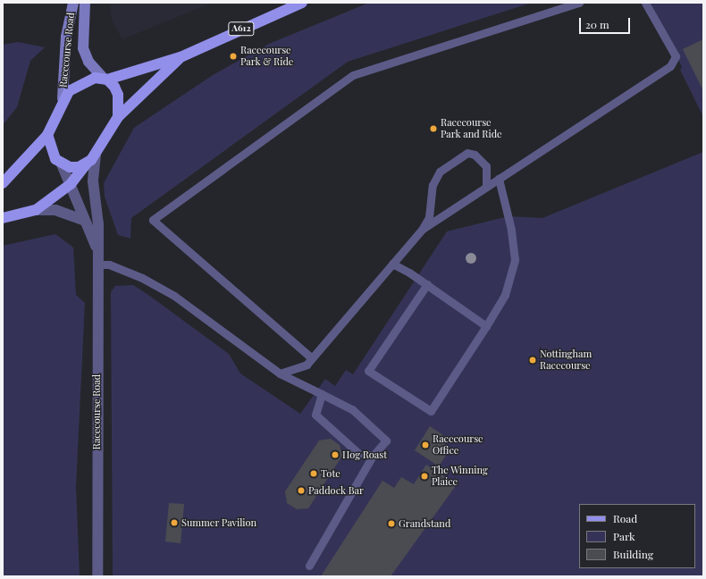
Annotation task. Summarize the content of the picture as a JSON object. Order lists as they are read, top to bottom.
{
  "streets": {
    "main road": ["A612"],
    "street": ["Racecourse Road"]
  },
  "crossings": [
    ["A612", "Racecourse Road"]
  ],
  "places": [
    "Racecourse Park & Ride",
    "Racecourse Park and Ride",
    "Nottingham Racecourse",
    "Racecourse Office",
    "Hog Roast",
    "Tote",
    "The Winning Plaice",
    "Paddock Bar",
    "Summer Pavilion",
    "Grandstand"
  ],
  "legend": ["Road", "Park", "Building"],
  "scale_bar": "20 m"
}
